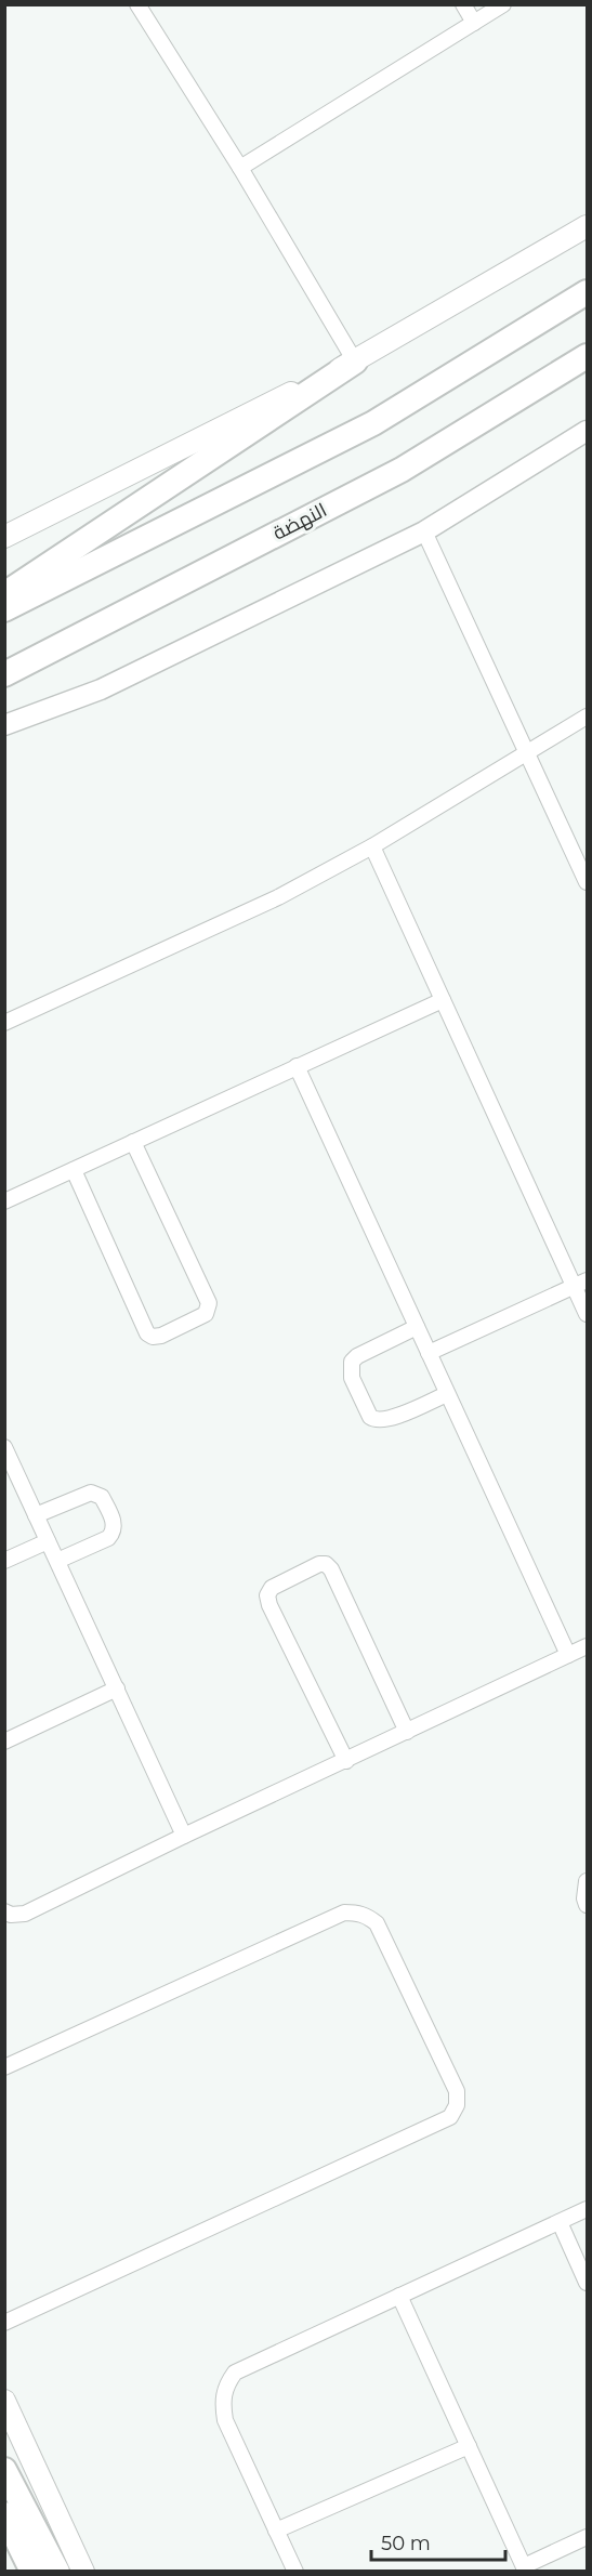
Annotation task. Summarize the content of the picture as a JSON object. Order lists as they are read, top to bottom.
{
  "streets": {
    "main road": ["النهضة"]
  },
  "scale_bar": "50 m"
}
